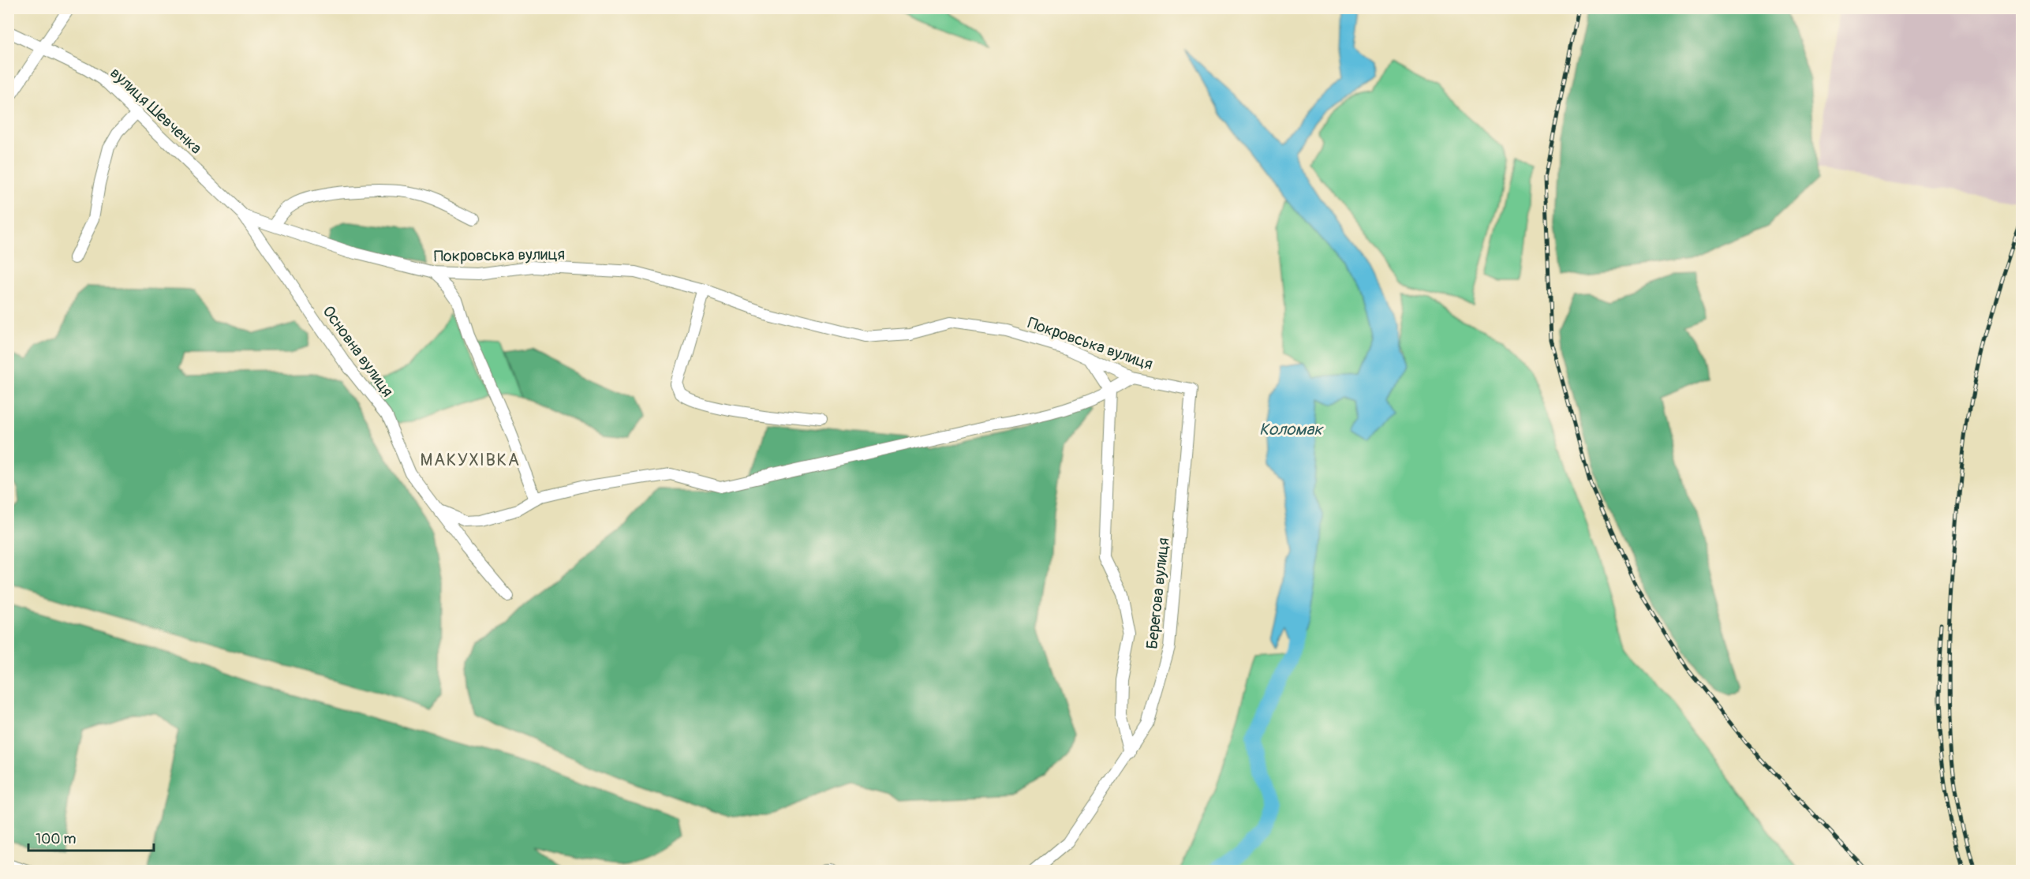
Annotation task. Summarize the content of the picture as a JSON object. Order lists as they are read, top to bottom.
{
  "streets": {
    "street": [
      "вулиця Шевченка",
      "Покровська вулиця",
      "Основна вулиця",
      "Берегова вулиця"
    ]
  },
  "crossings": [
    ["вулиця Шевченка", "Покровська вулиця"],
    ["вулиця Шевченка", "Основна вулиця"],
    ["Покровська вулиця", "Основна вулиця"],
    ["Покровська вулиця", "Берегова вулиця"]
  ],
  "districts": ["МАКУХІВКА"],
  "water": ["Коломак"],
  "scale_bar": "100 m"
}
